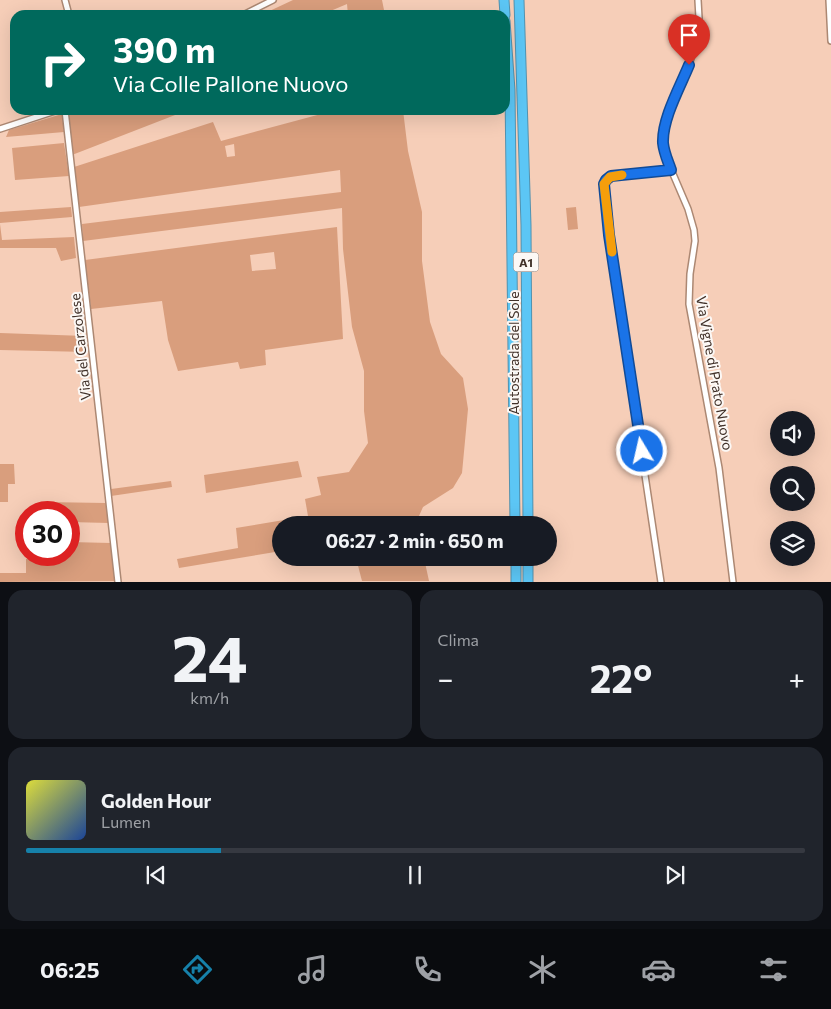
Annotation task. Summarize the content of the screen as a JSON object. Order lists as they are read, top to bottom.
{
  "streets": {
    "highway": ["A1", "Autostrada del Sole"],
    "street": ["Via del Carzolese", "Via Vigne di Prato Nuovo"]
  },
  "page": {
    "turn": ["390 m", "Via Colle Pallone Nuovo"],
    "limit": "30",
    "trip": "06:27 · 2 min · 650 m",
    "tile": [
      ["24", "km/h"],
      "Clima"
    ],
    "heat": ["−", "22°", "+"],
    "song": ["Golden Hour", "Lumen"],
    "tabs": "06:25"
  }
}
